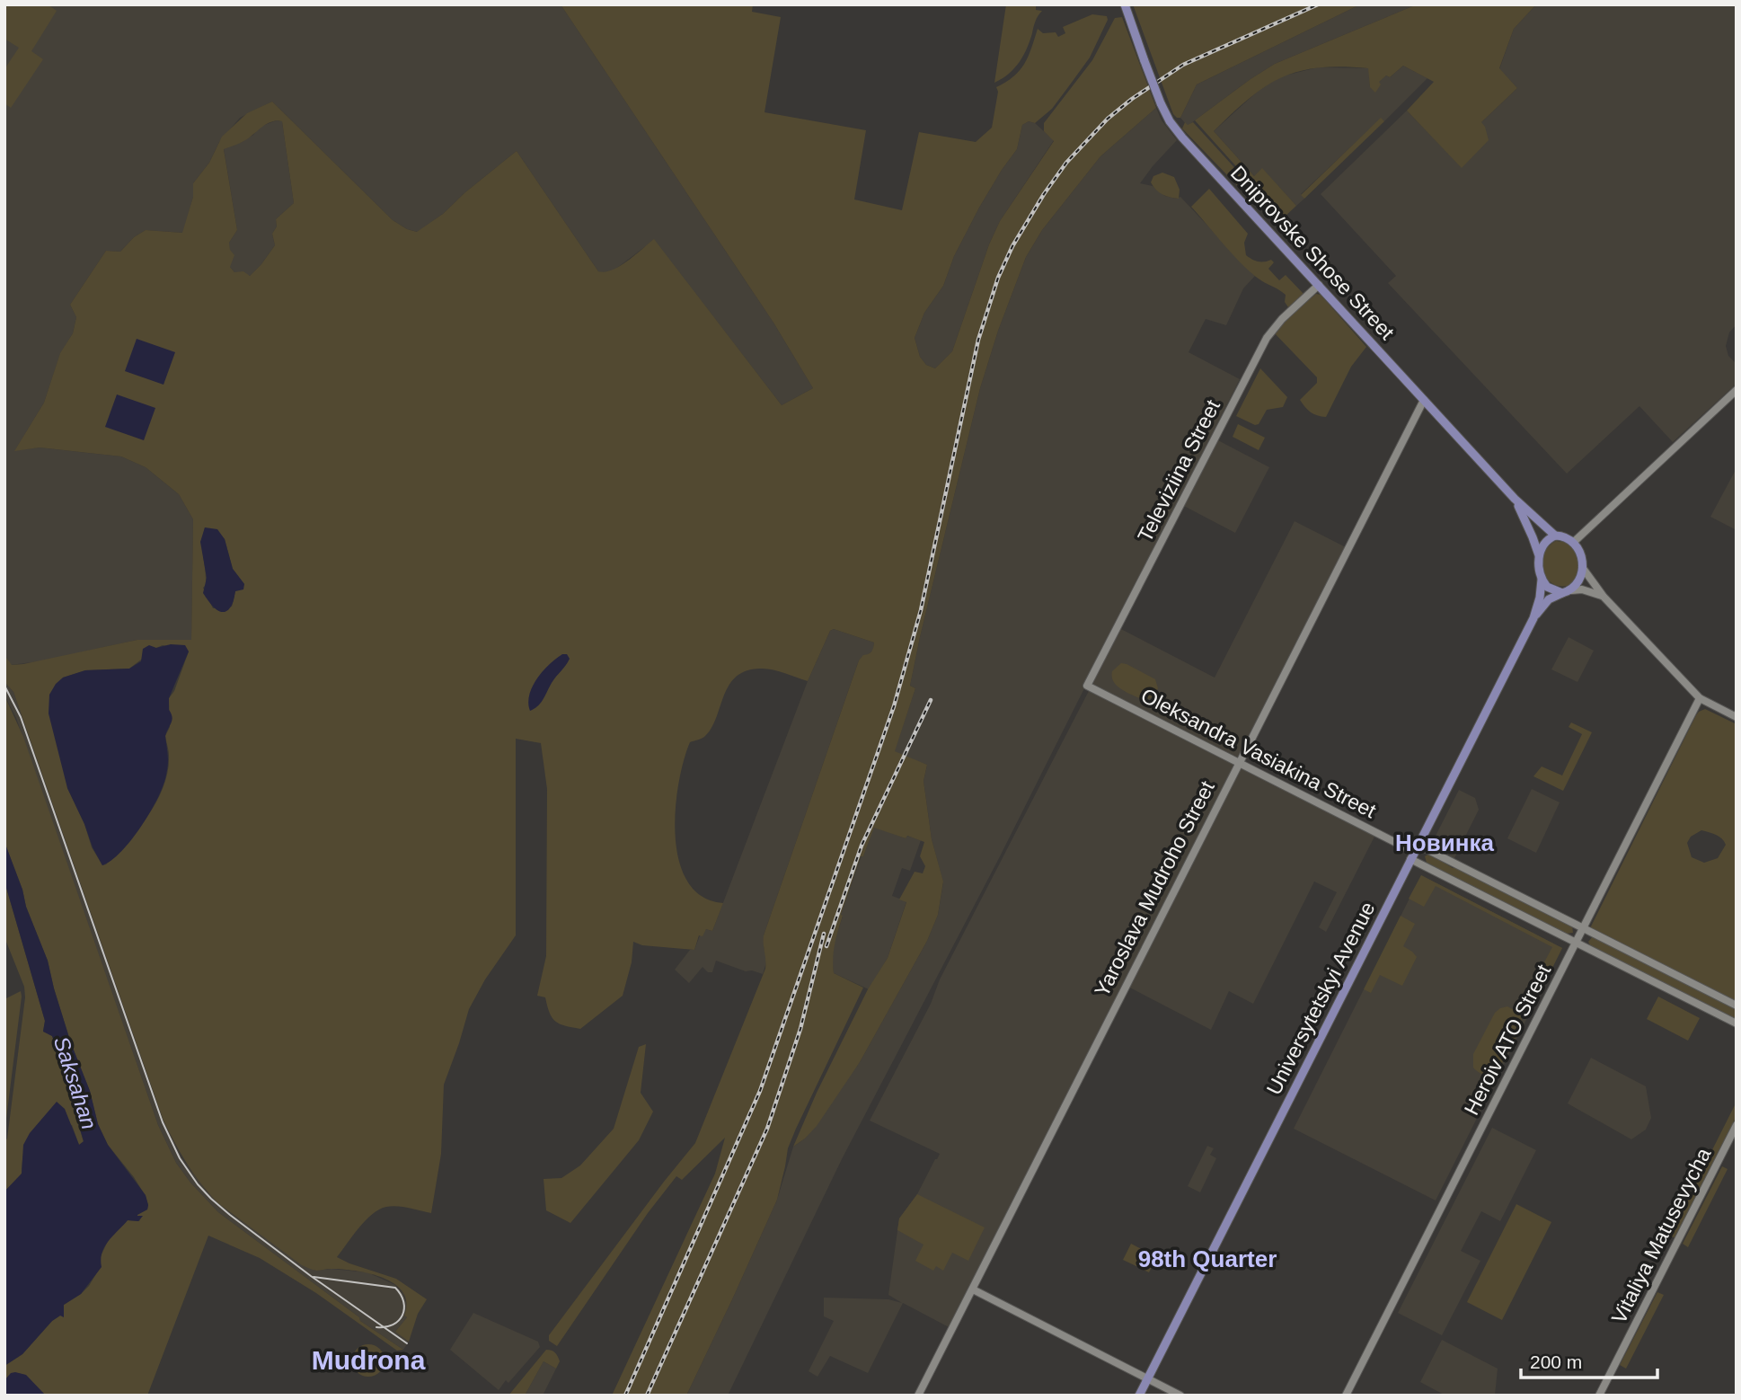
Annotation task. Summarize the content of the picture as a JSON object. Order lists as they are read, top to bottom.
{
  "streets": {
    "main road": ["Dniprovske Shose Street", "Universytetskyi Avenue"],
    "street": [
      "Televiziina Street",
      "Oleksandra Vasiakina Street",
      "Yaroslava Mudroho Street",
      "Heroiv ATO Street",
      "Vitaliya Matusevycha"
    ]
  },
  "crossings": [
    ["Dniprovske Shose Street", "Televiziina Street"],
    ["Dniprovske Shose Street", "Yaroslava Mudroho Street"],
    ["Televiziina Street", "Oleksandra Vasiakina Street"],
    ["Oleksandra Vasiakina Street", "Yaroslava Mudroho Street"],
    ["Oleksandra Vasiakina Street", "Universytetskyi Avenue"],
    ["Oleksandra Vasiakina Street", "Heroiv ATO Street"]
  ],
  "districts": ["Новинка", "98th Quarter", "Mudrona"],
  "water": ["Saksahan"],
  "scale_bar": "200 m"
}
